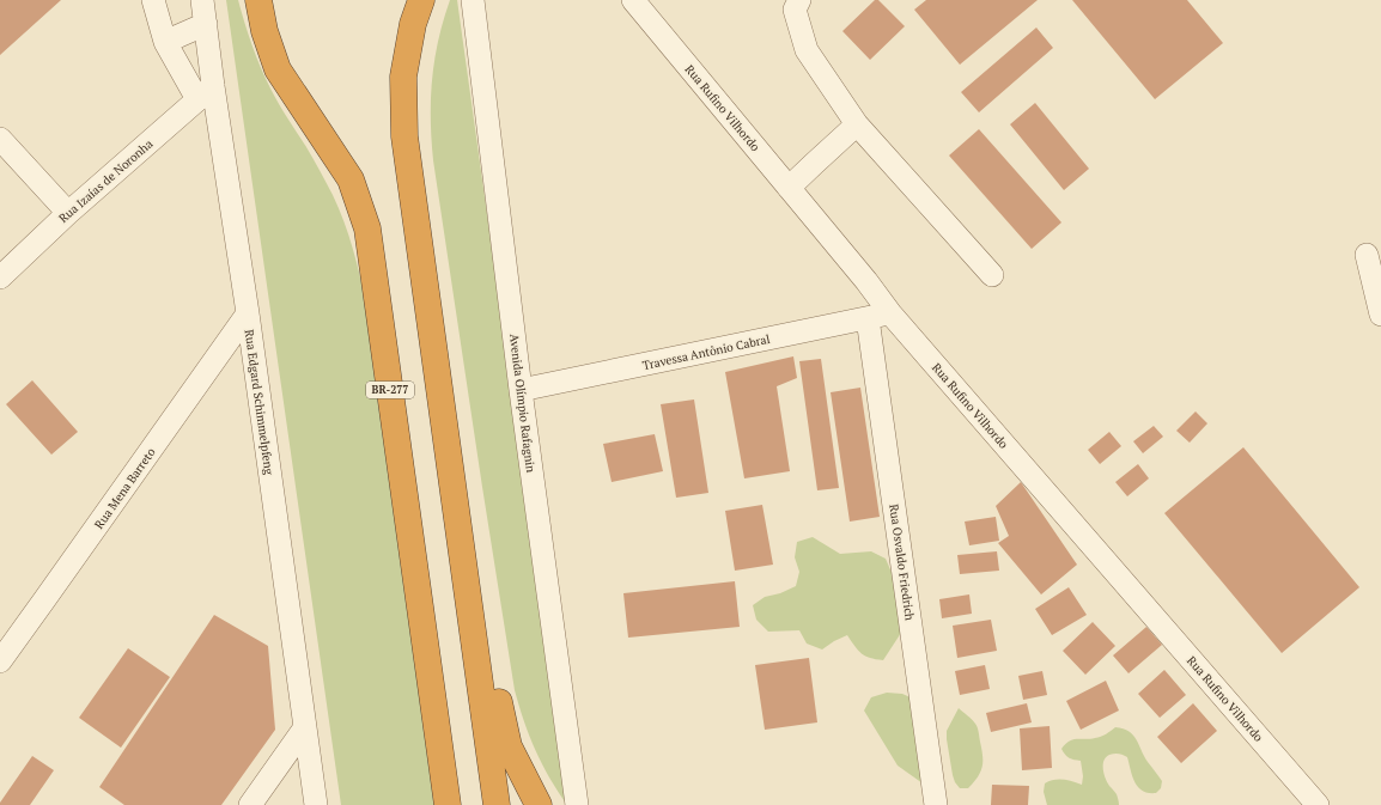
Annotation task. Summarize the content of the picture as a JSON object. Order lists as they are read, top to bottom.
{
  "streets": {
    "highway": ["BR-277"],
    "street": [
      "Rua Rufino Vilhordo",
      "Rua Izaías de Noronha",
      "Travessa Antônio Cabral",
      "Rua Edgard Schimmelpfeng",
      "Avenida Olímpio Rafagnin",
      "Rua Mena Barreto",
      "Rua Osvaldo Friedrich"
    ]
  },
  "crossings": [
    ["Rua Rufino Vilhordo", "Travessa Antônio Cabral"],
    ["Rua Izaías de Noronha", "Rua Edgard Schimmelpfeng"],
    ["Travessa Antônio Cabral", "Avenida Olímpio Rafagnin"],
    ["Travessa Antônio Cabral", "Rua Osvaldo Friedrich"],
    ["Rua Edgard Schimmelpfeng", "Rua Mena Barreto"]
  ]
}
